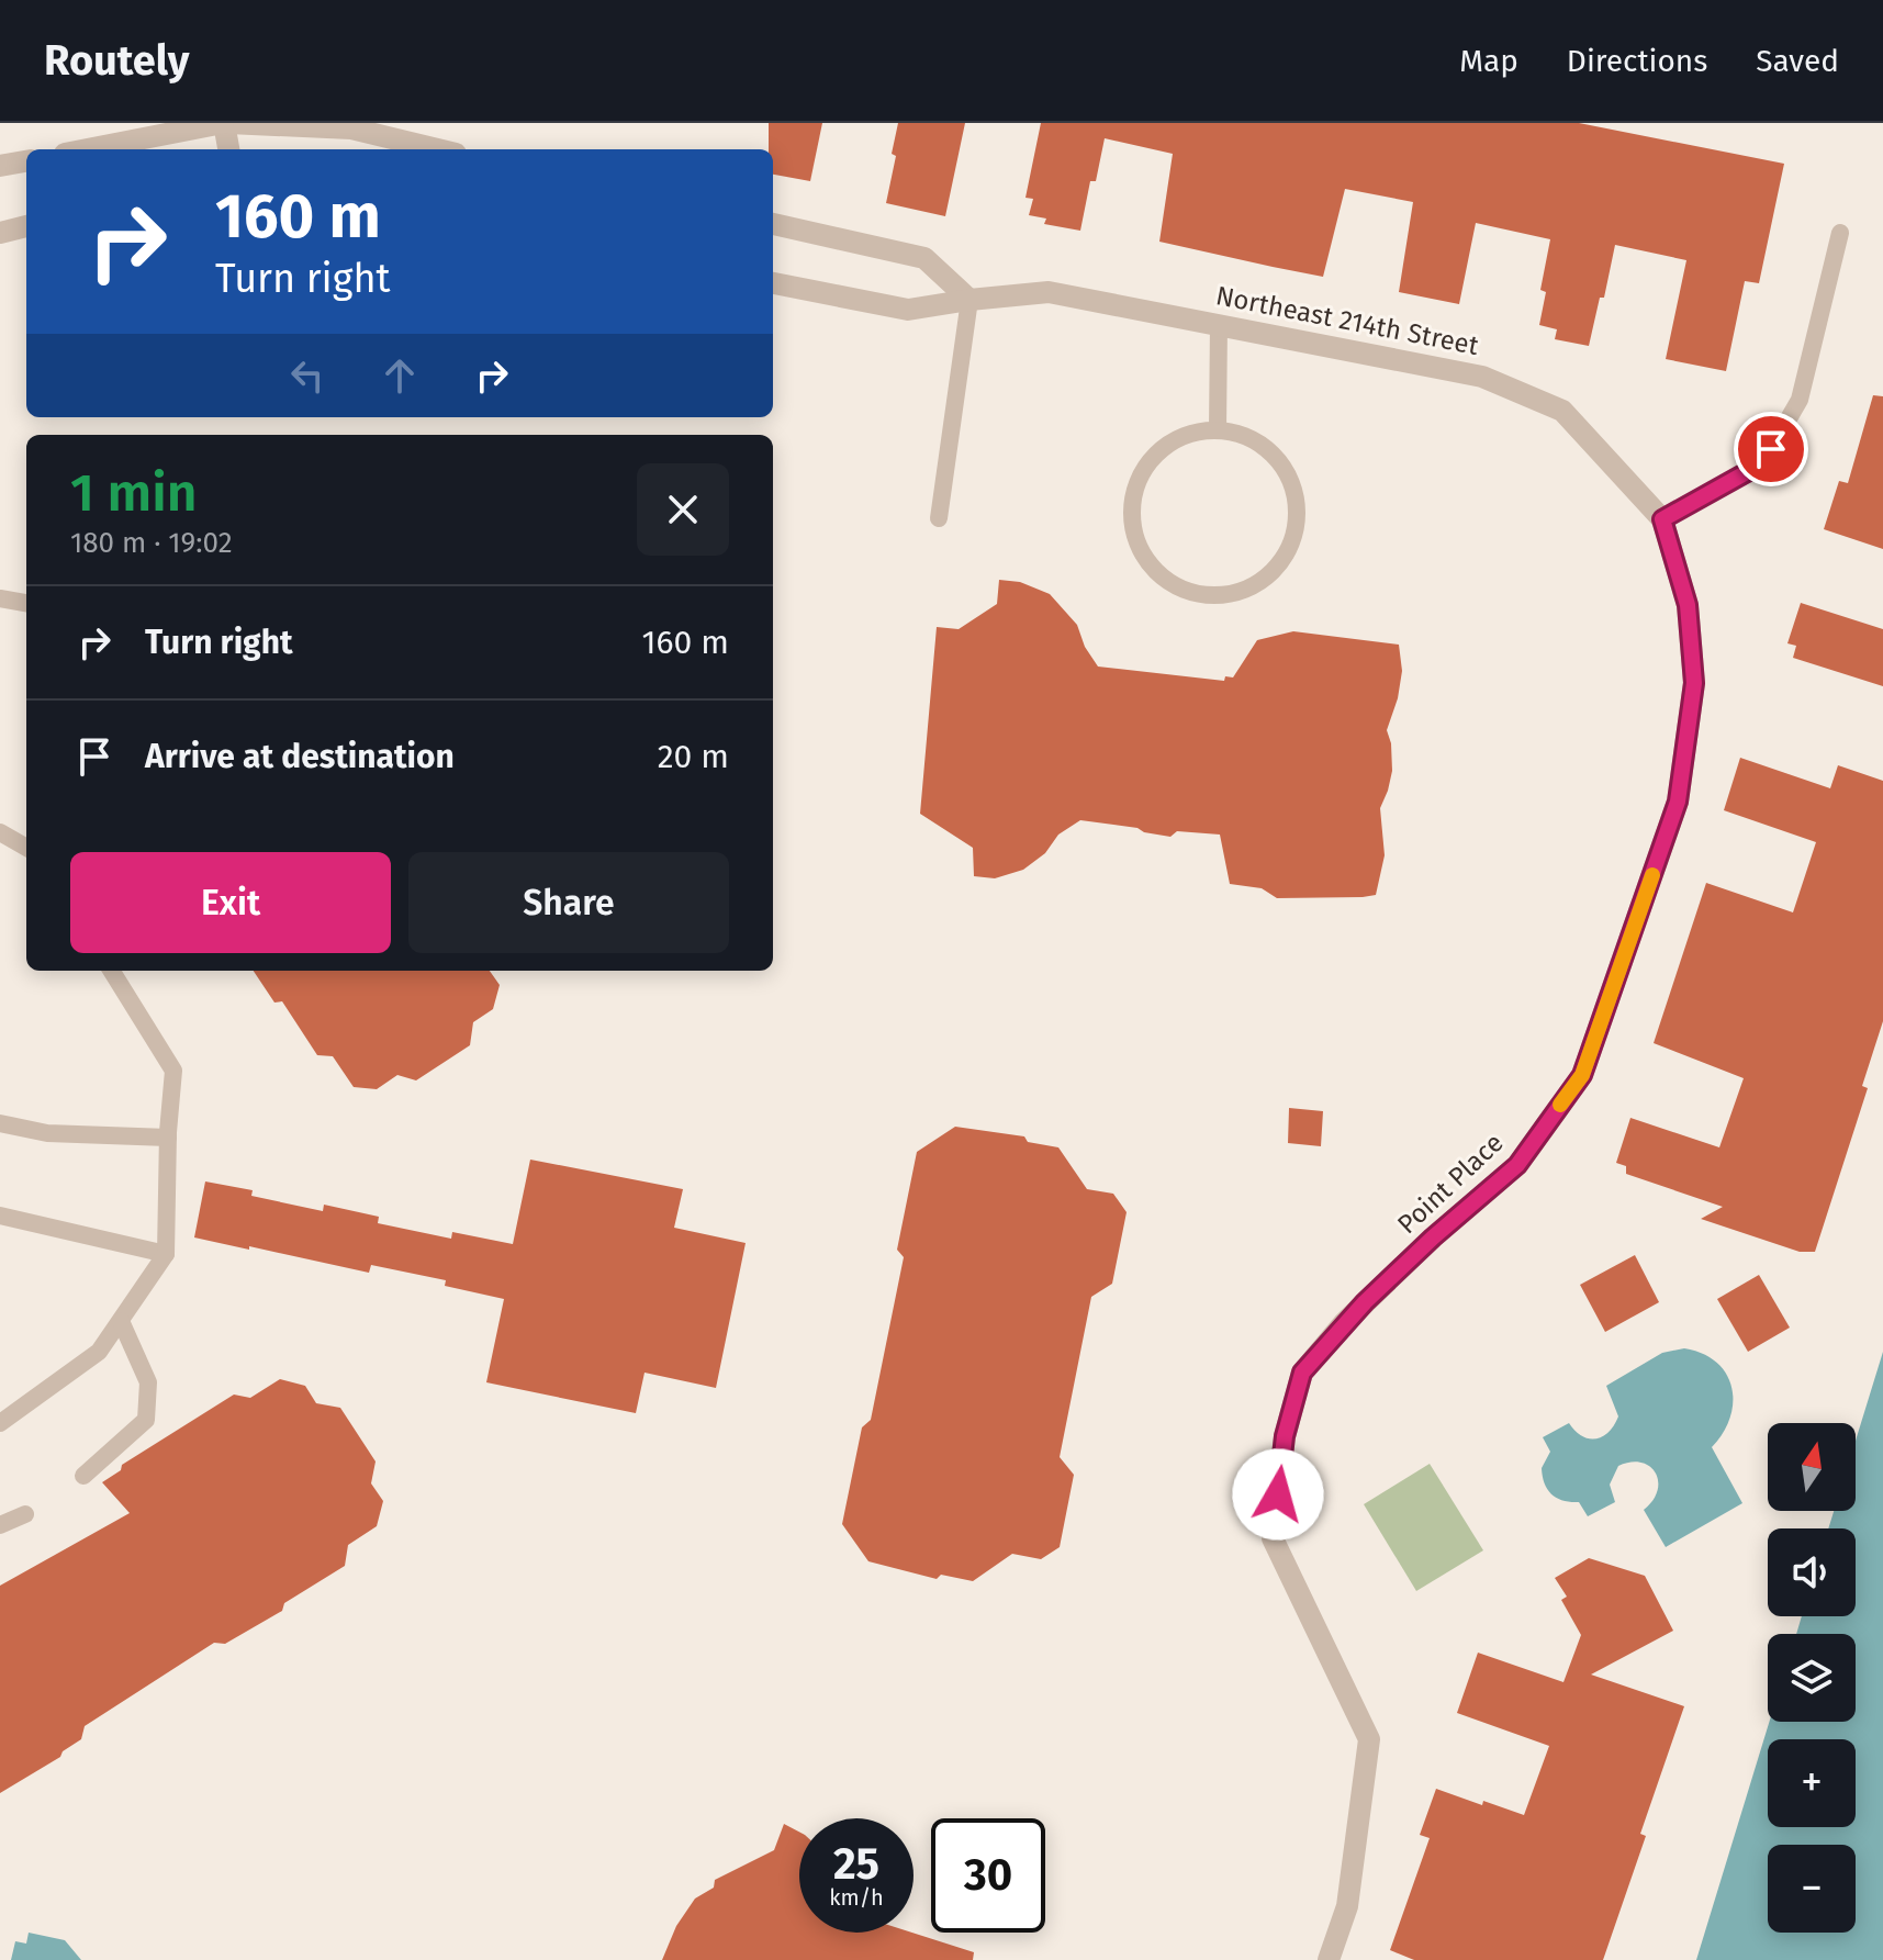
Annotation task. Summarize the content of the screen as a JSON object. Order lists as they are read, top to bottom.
{
  "streets": {
    "street": ["Northeast 214th Street", "Point Place"]
  },
  "crossings": [
    ["Northeast 214th Street", "Point Place"]
  ],
  "north": "top",
  "page": {
    "header": "Routely",
    "nav": ["Map", "Directions", "Saved"],
    "turn": ["160 m", "Turn right"],
    "heading": ["1 min", "180 m · 19:02"],
    "list": [
      {
        "name": "Turn right",
        "value": "160 m"
      },
      {
        "name": "Arrive at destination",
        "value": "20 m"
      }
    ],
    "buttons": ["Exit", "Share"],
    "map_buttons": ["+", "−"],
    "speed": "25 km/h",
    "limit": "30"
  }
}
